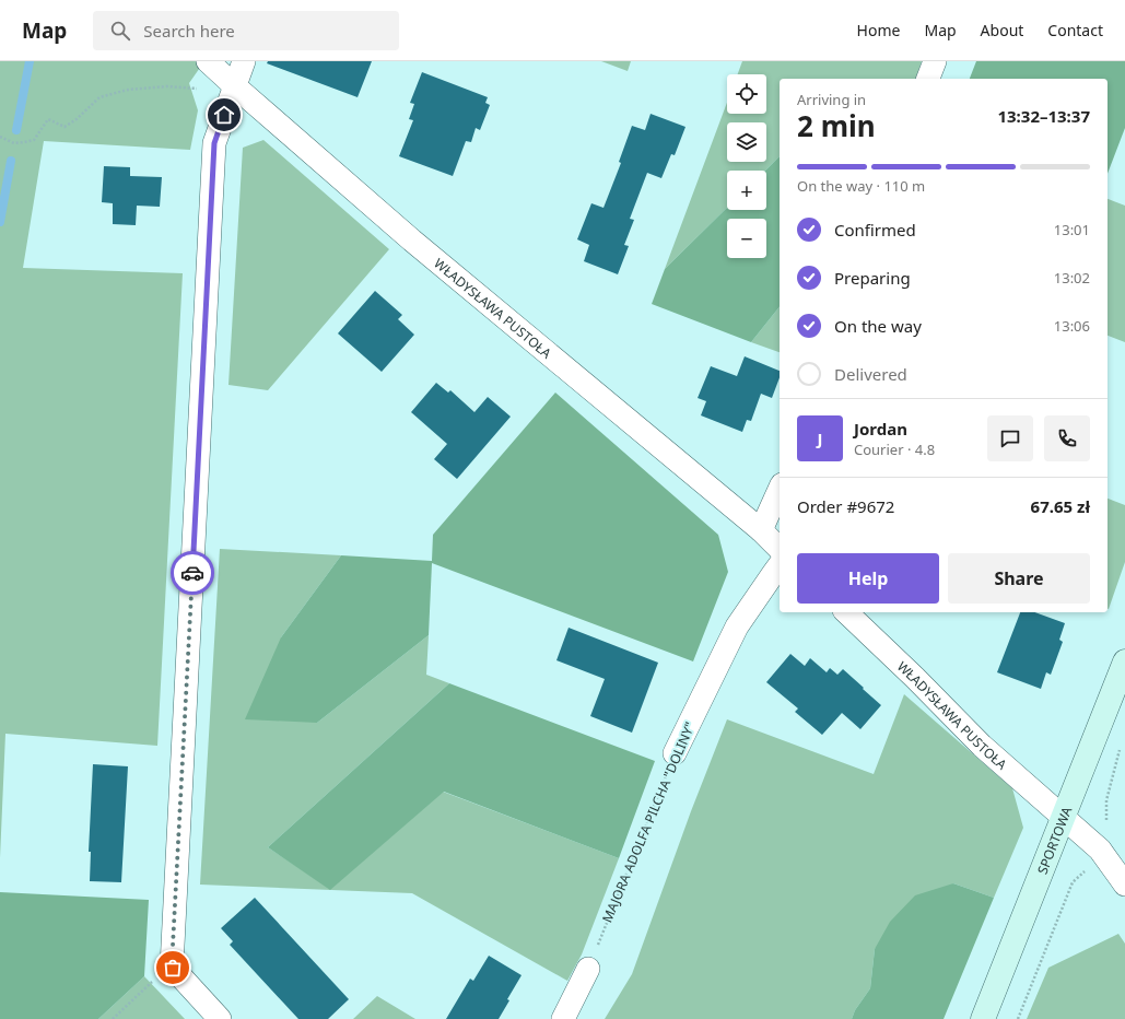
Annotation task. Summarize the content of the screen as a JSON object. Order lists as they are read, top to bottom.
{
  "streets": {
    "street": ["WŁADYSŁAWA PUSTOŁA", "MAJORA ADOLFA PILCHA \"DOLINY\"", "SPORTOWA"]
  },
  "crossings": [
    ["WŁADYSŁAWA PUSTOŁA", "SPORTOWA"]
  ],
  "page": {
    "header": "Map",
    "search": "Search here",
    "nav": [
      "Home",
      "Map",
      "About",
      "Contact"
    ],
    "map_buttons": ["+", "−"],
    "heading": ["2 min", "Arriving in", "13:32–13:37"],
    "panel": [
      "Jordan",
      "Courier · 4.8",
      "Order #9672",
      "67.65 zł"
    ],
    "bar": "On the way · 110 m",
    "list": [
      ["Confirmed", "13:01"],
      ["Preparing", "13:02"],
      ["On the way", "13:06"],
      "Delivered"
    ],
    "round": "J",
    "buttons": ["Help", "Share"]
  }
}
